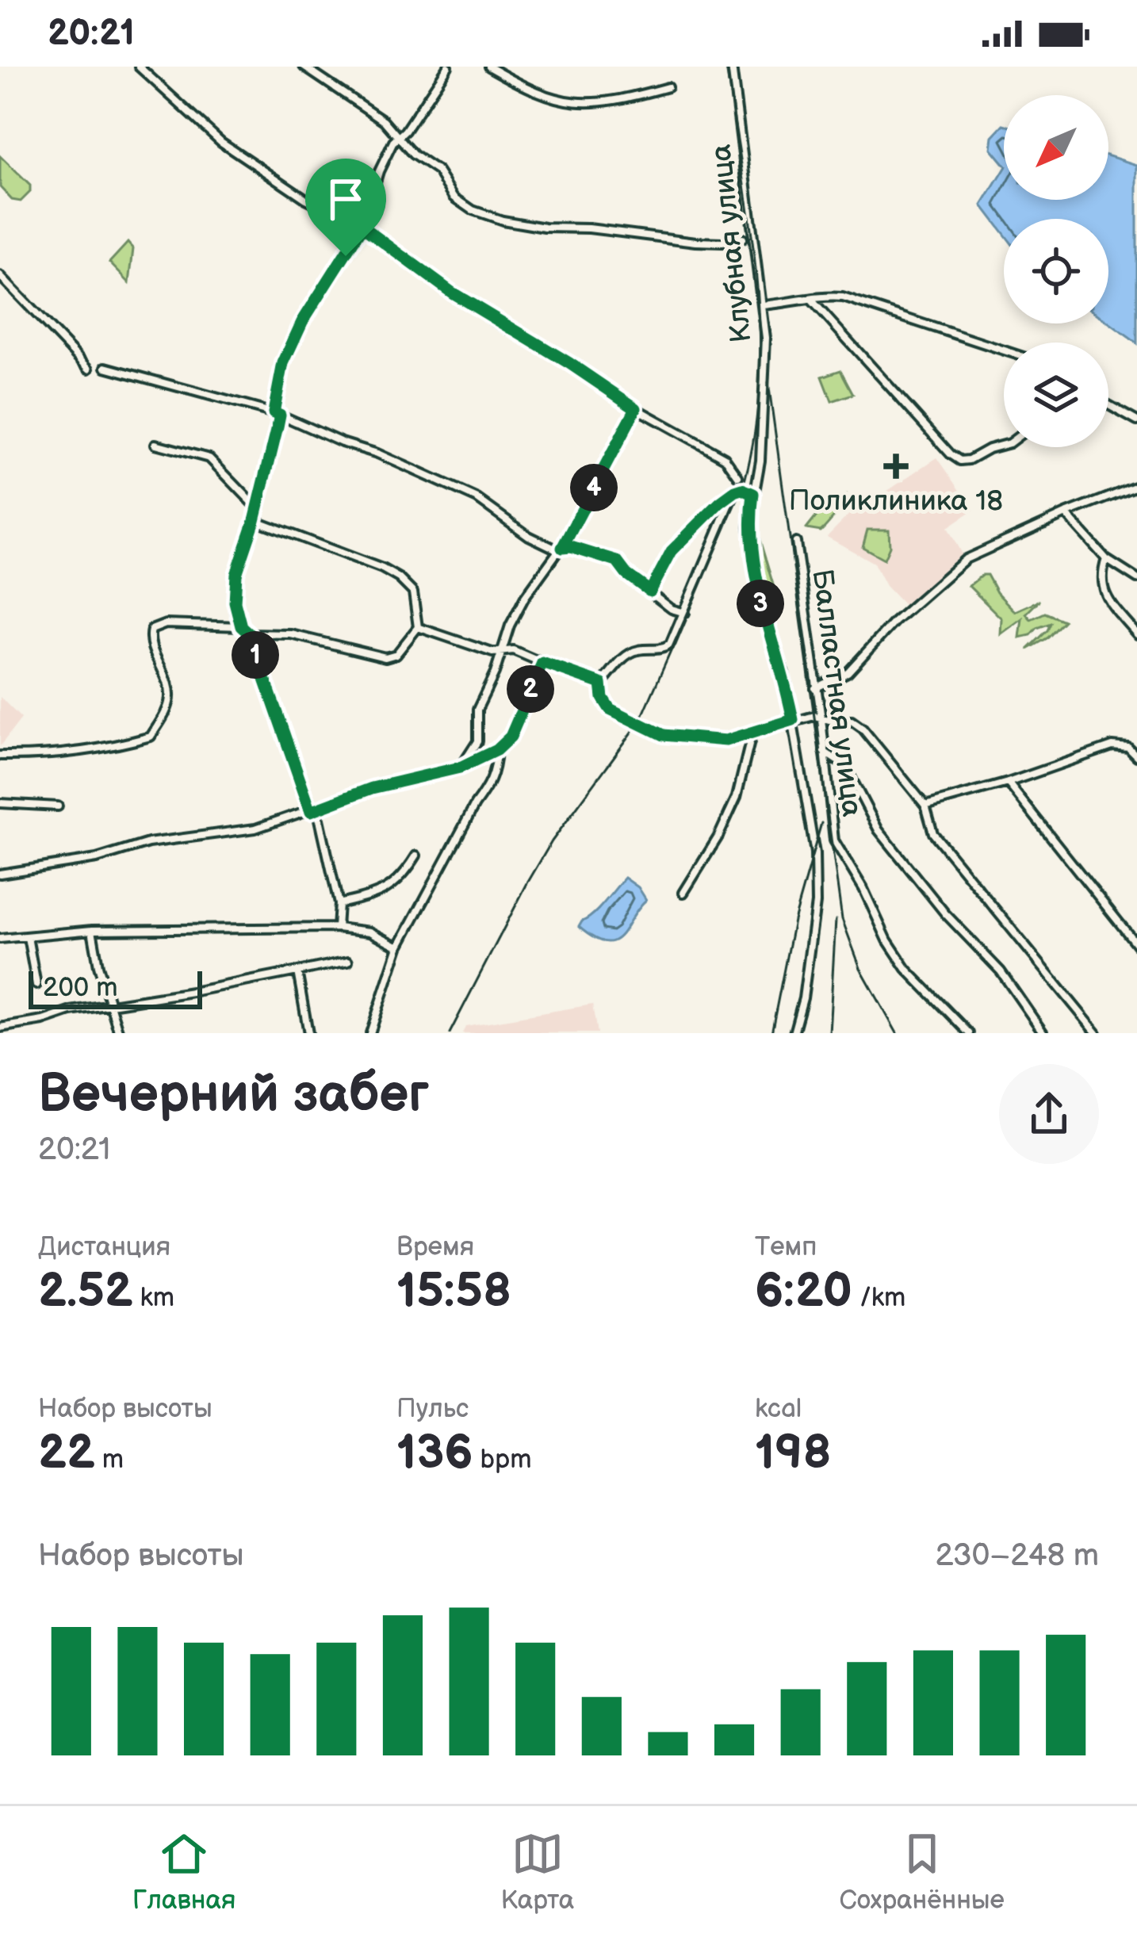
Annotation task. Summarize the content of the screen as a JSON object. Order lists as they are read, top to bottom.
{
  "streets": {
    "street": ["Клубная улица", "Балластная улица"]
  },
  "places": {
    "health": ["Поликлиника 18"]
  },
  "scale_bar": "200 m",
  "north": "bottom left",
  "page": {
    "status": "20:21",
    "pins": [
      "4",
      "3",
      "1",
      "2"
    ],
    "scale": "200 m",
    "heading": ["Вечерний забег", "20:21"],
    "stats": [
      ["Дистанция", "2.52 km"],
      ["Время", "15:58"],
      ["Темп", "6:20 /km"],
      ["Набор высоты", "22 m"],
      ["Пульс", "136 bpm"],
      ["kcal", "198"]
    ],
    "chart": ["Набор высоты", "230–248 m"],
    "tabs": ["Главная", "Карта", "Сохранённые"]
  }
}
